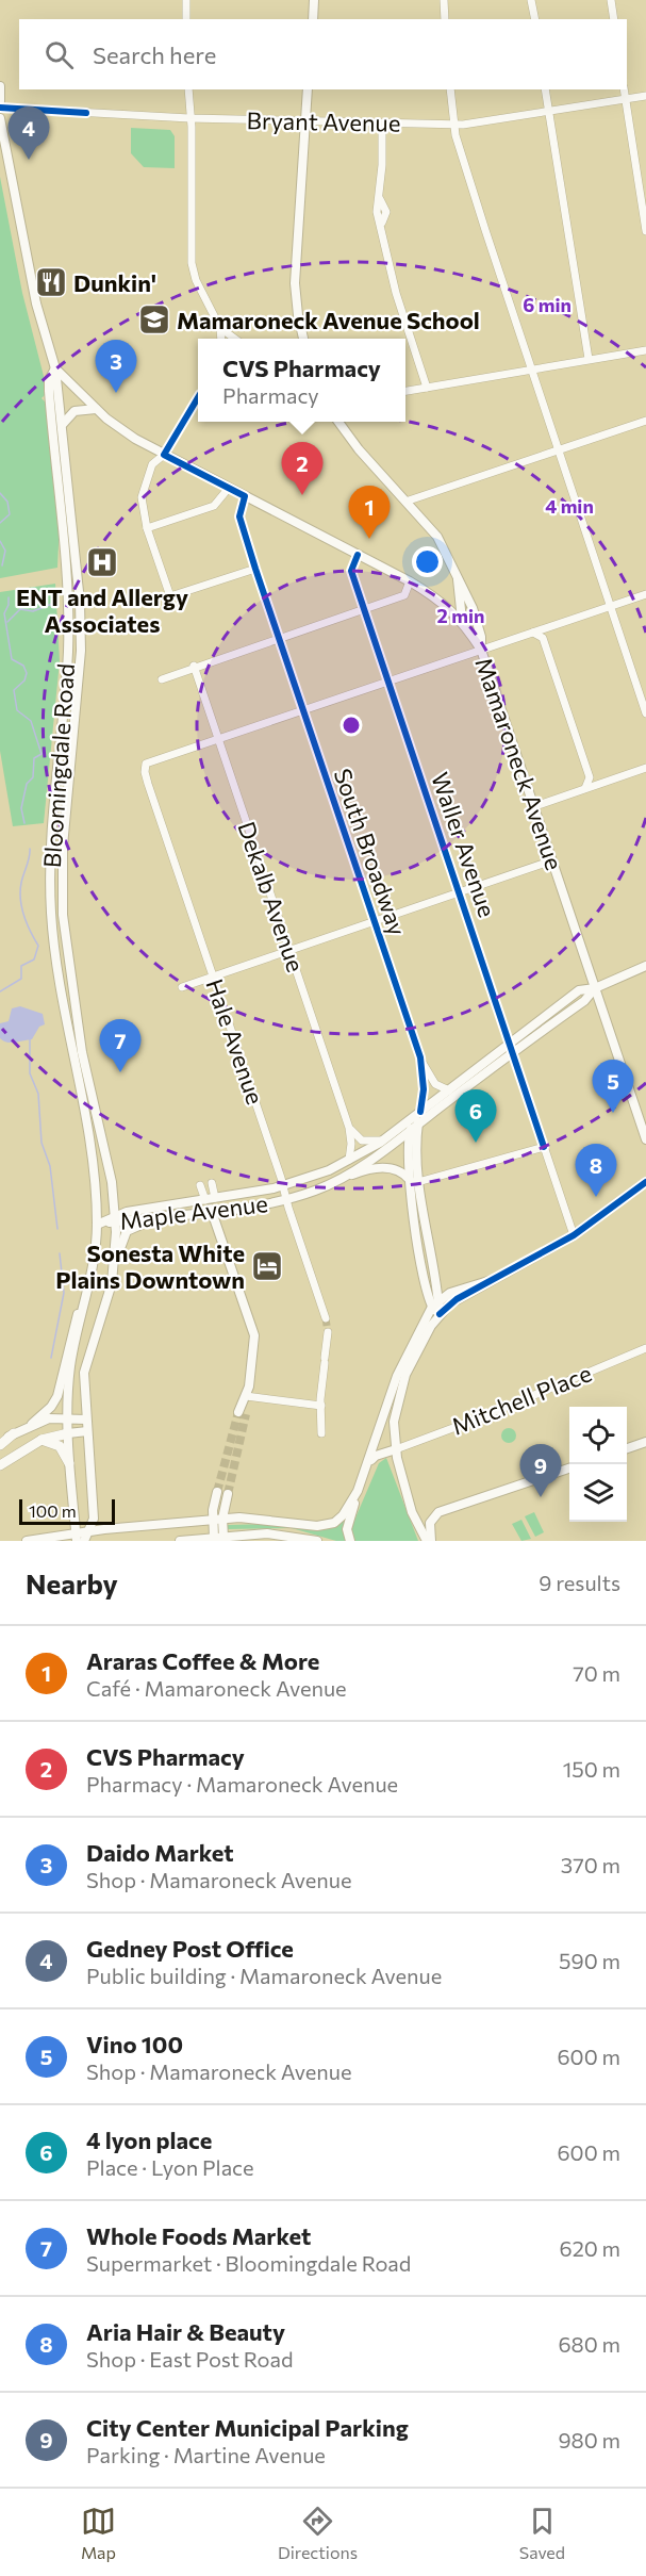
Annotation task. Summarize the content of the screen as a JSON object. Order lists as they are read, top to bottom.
{
  "streets": {
    "main road": [
      "Mamaroneck Avenue",
      "Bloomingdale Road",
      "South Broadway",
      "Maple Avenue"
    ],
    "street": [
      "Bryant Avenue",
      "Waller Avenue",
      "Dekalb Avenue",
      "Hale Avenue",
      "Mitchell Place"
    ]
  },
  "crossings": [
    ["Mamaroneck Avenue", "Bloomingdale Road"],
    ["Mamaroneck Avenue", "Waller Avenue"],
    ["Mamaroneck Avenue", "South Broadway"],
    ["Mamaroneck Avenue", "Maple Avenue"],
    ["Bloomingdale Road", "Maple Avenue"],
    ["Waller Avenue", "Maple Avenue"],
    ["South Broadway", "Maple Avenue"],
    ["Dekalb Avenue", "Hale Avenue"],
    ["Dekalb Avenue", "Maple Avenue"],
    ["Hale Avenue", "Maple Avenue"]
  ],
  "places": {
    "restaurant": ["Dunkin'"],
    "school or university": ["Mamaroneck Avenue School"],
    "hospital": ["ENT and Allergy Associates"],
    "hotel": ["Sonesta White Plains Downtown"]
  },
  "scale_bar": "100 m",
  "page": {
    "search": "Search here",
    "pins": [
      "4",
      "3",
      "2",
      "1",
      "7",
      "5",
      "6",
      "8",
      "9"
    ],
    "popup": ["CVS Pharmacy", "Pharmacy"],
    "scale": "100 m",
    "heading": ["Nearby", "9 results"],
    "list": [
      {
        "mark": "1",
        "name": "Araras Coffee & More",
        "note": "Café · Mamaroneck Avenue",
        "value": "70 m"
      },
      {
        "mark": "2",
        "name": "CVS Pharmacy",
        "note": "Pharmacy · Mamaroneck Avenue",
        "value": "150 m"
      },
      {
        "mark": "3",
        "name": "Daido Market",
        "note": "Shop · Mamaroneck Avenue",
        "value": "370 m"
      },
      {
        "mark": "4",
        "name": "Gedney Post Office",
        "note": "Public building · Mamaroneck Avenue",
        "value": "590 m"
      },
      {
        "mark": "5",
        "name": "Vino 100",
        "note": "Shop · Mamaroneck Avenue",
        "value": "600 m"
      },
      {
        "mark": "6",
        "name": "4 lyon place",
        "note": "Place · Lyon Place",
        "value": "600 m"
      },
      {
        "mark": "7",
        "name": "Whole Foods Market",
        "note": "Supermarket · Bloomingdale Road",
        "value": "620 m"
      },
      {
        "mark": "8",
        "name": "Aria Hair & Beauty",
        "note": "Shop · East Post Road",
        "value": "680 m"
      },
      {
        "mark": "9",
        "name": "City Center Municipal Parking",
        "note": "Parking · Martine Avenue",
        "value": "980 m"
      }
    ],
    "nav": ["Map", "Directions", "Saved"]
  },
  "rings": ["6 min", "4 min", "2 min"]
}
